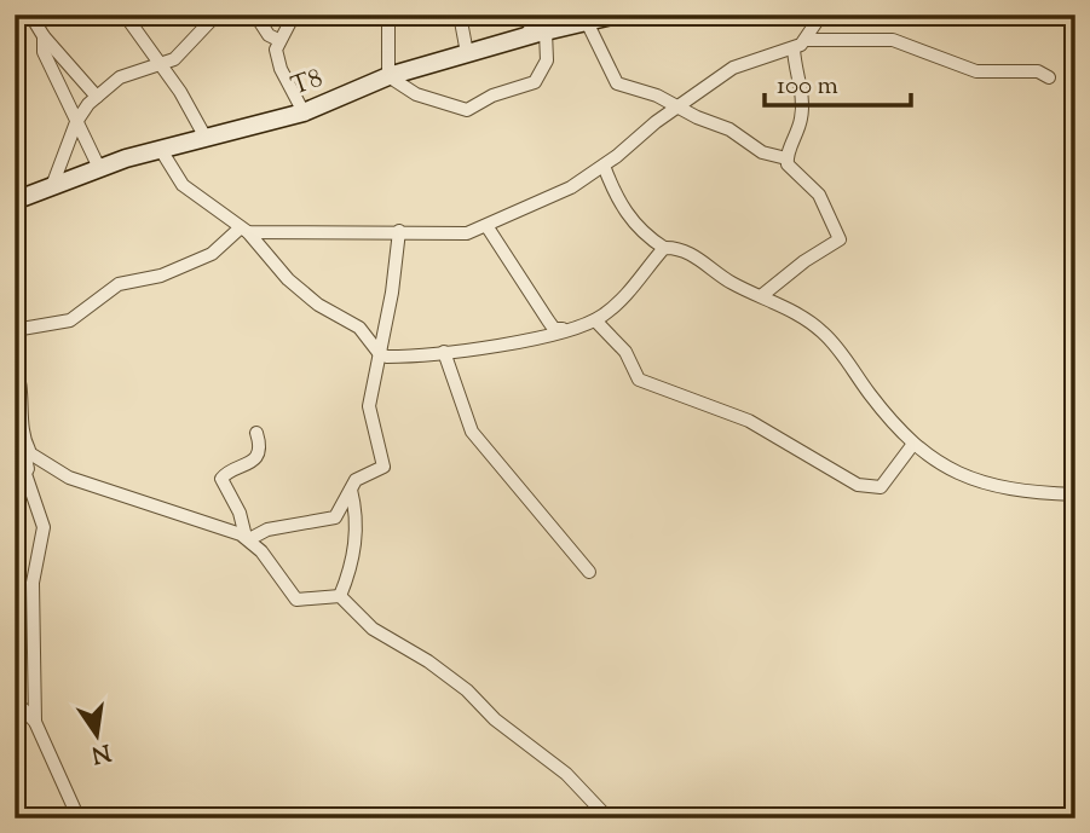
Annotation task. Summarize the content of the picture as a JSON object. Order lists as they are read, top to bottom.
{
  "streets": {
    "street": ["T8"]
  },
  "scale_bar": "100 m",
  "north": "bottom"
}
